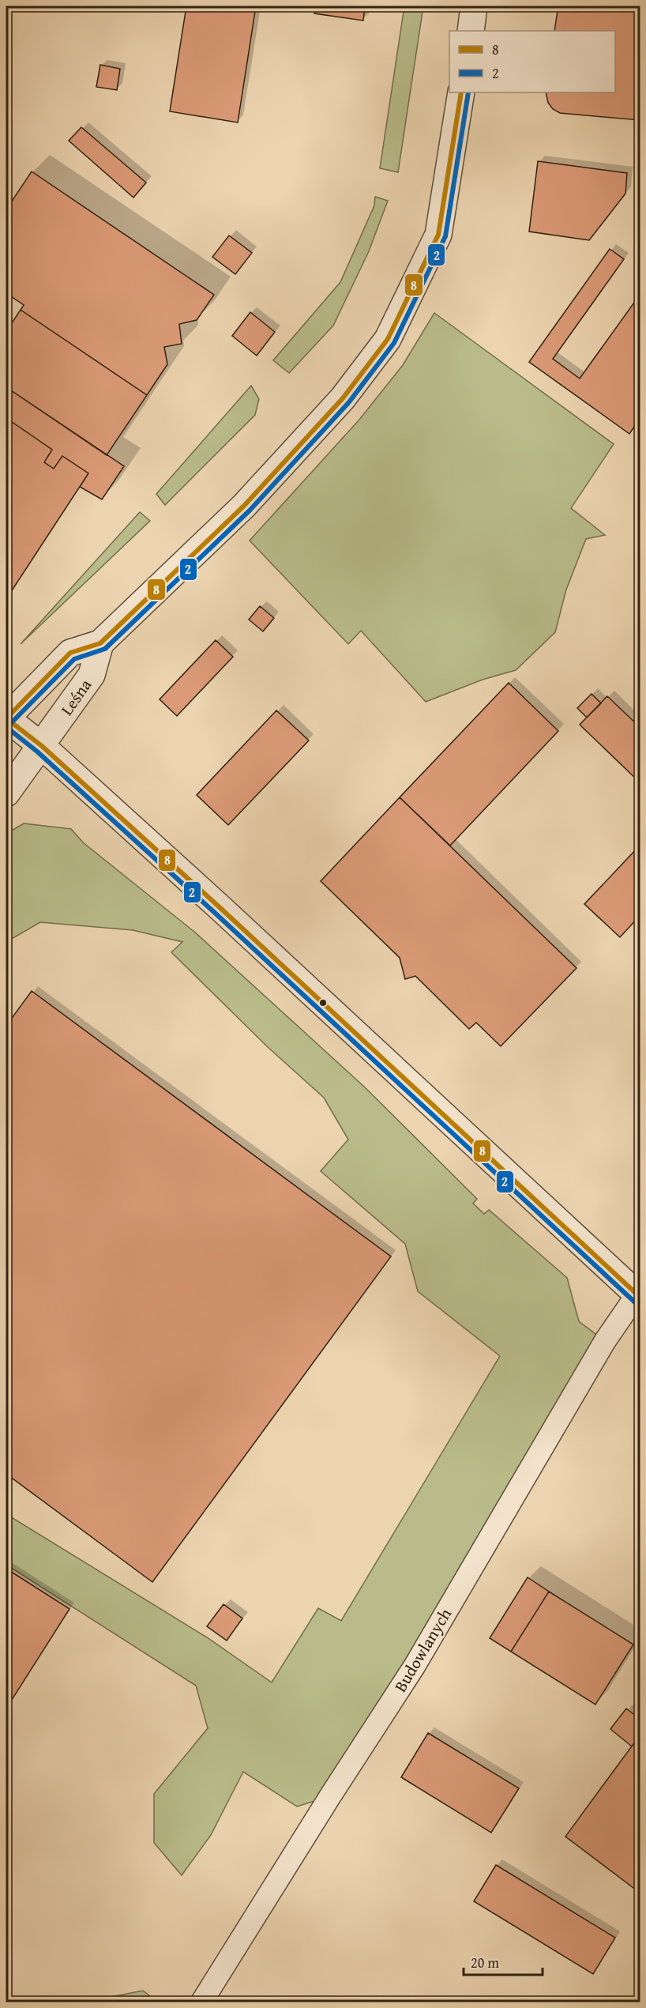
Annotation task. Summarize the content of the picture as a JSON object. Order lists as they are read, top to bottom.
{
  "streets": {
    "street": ["Leśna", "Budowlanych"]
  },
  "lines": ["transit line 8", "transit line 2"],
  "legend": ["8", "2"],
  "scale_bar": "20 m"
}
